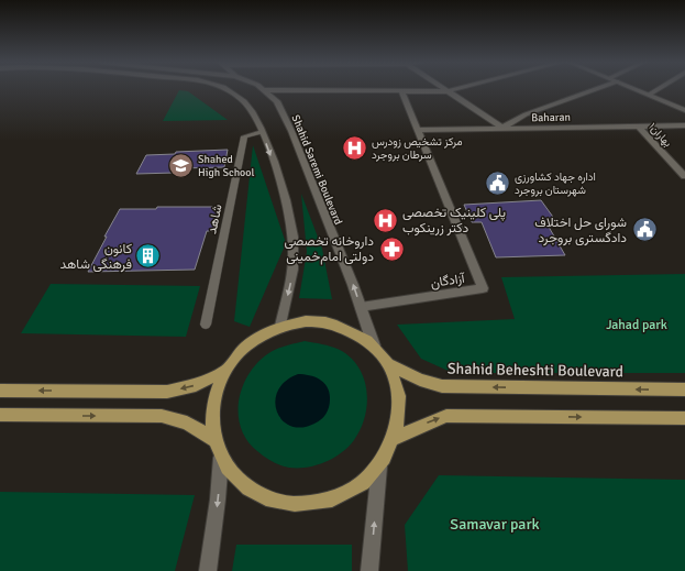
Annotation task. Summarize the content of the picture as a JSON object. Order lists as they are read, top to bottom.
{
  "streets": {
    "main road": ["Shahid Beheshti Boulevard"],
    "street": [
      "Baharan",
      "بهاران۱",
      "Shahid Saremi Boulevard",
      "آزادگان"
    ],
    "lane": ["شاهد"]
  },
  "crossings": [
    ["Baharan", "بهاران۱"],
    ["Baharan", "آزادگان"],
    ["Shahid Saremi Boulevard", "آزادگان"]
  ],
  "parks": ["Jahad park", "Samavar park"],
  "places": {
    "hospital": ["مرکز تشخیص زودرس سرطان بروجرد", "پلی کلینیک تخصصی دکتر زرینکوب"],
    "school or university": ["Shahed High School"],
    "public building": ["اداره جهاد کشاورزی شهرستان بروجرد", "شورای حل اختلاف دادگستری بروجرد"],
    "pharmacy": ["داروخانه تخصصی دولتی امام‌خمینی"],
    "building": ["کانون فرهنگی شاهد"]
  }
}
